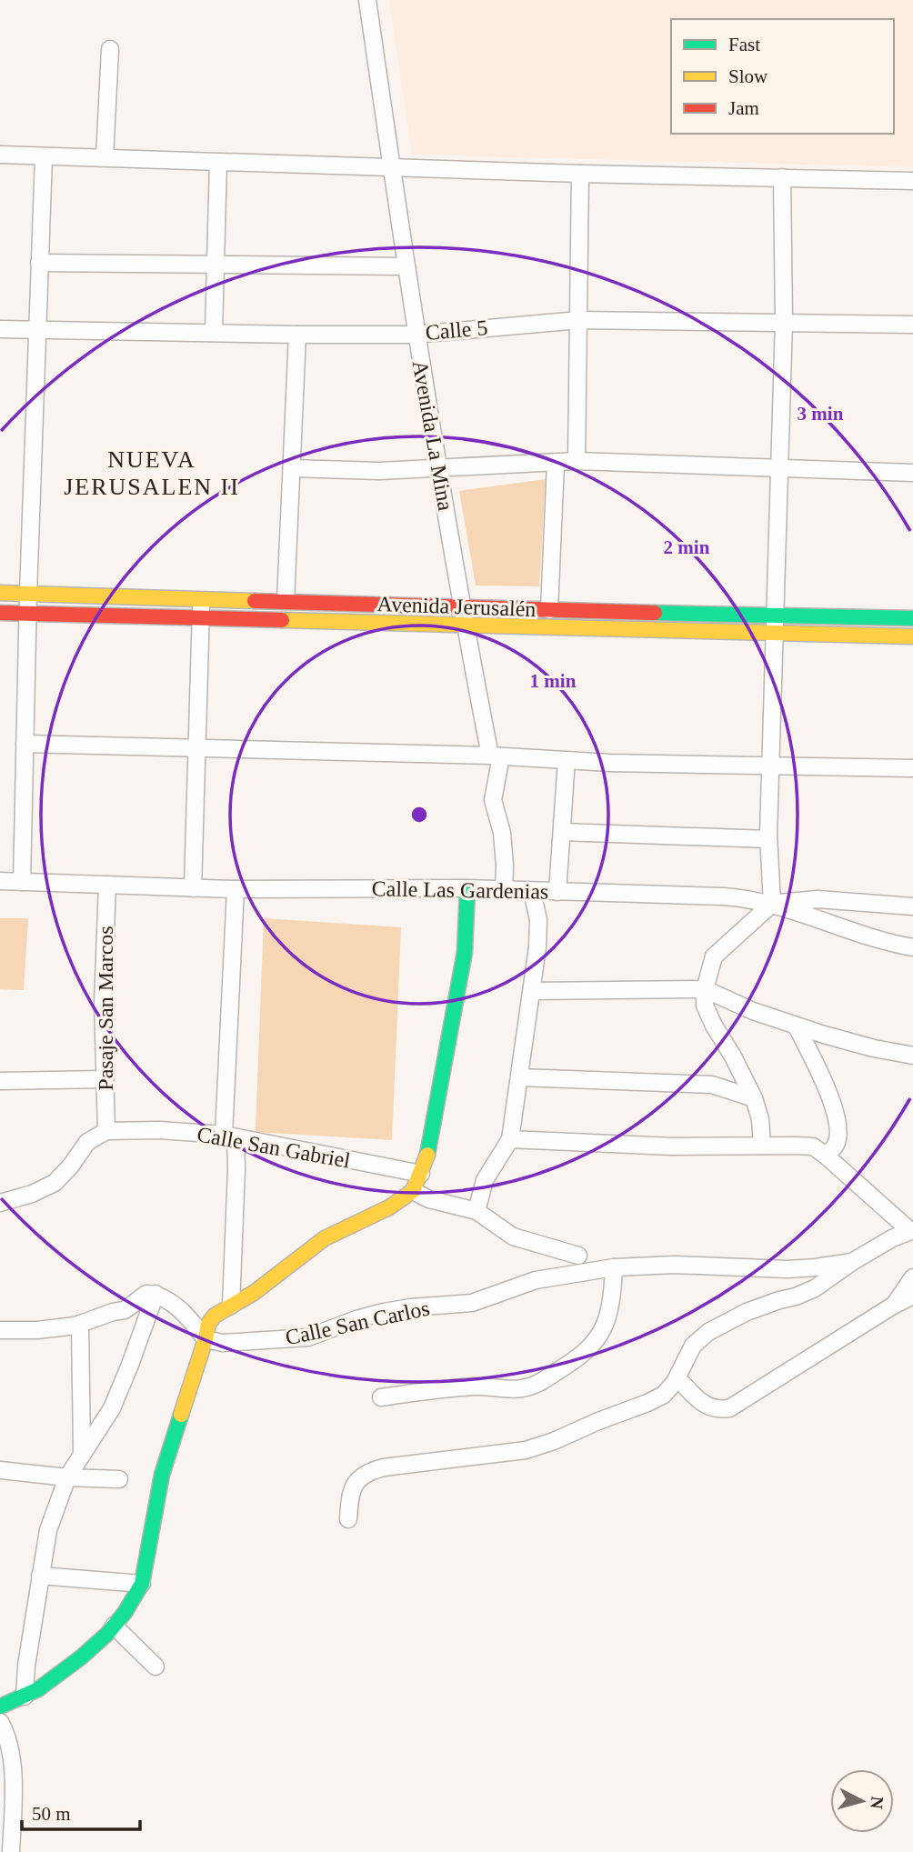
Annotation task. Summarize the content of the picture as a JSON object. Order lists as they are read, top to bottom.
{
  "streets": {
    "street": [
      "Calle 5",
      "Avenida La Mina",
      "Avenida Jerusalén",
      "Calle Las Gardenias",
      "Pasaje San Marcos",
      "Calle San Gabriel",
      "Calle San Carlos"
    ]
  },
  "crossings": [
    ["Calle 5", "Avenida La Mina"],
    ["Avenida La Mina", "Avenida Jerusalén"],
    ["Calle Las Gardenias", "Pasaje San Marcos"],
    ["Pasaje San Marcos", "Calle San Gabriel"]
  ],
  "districts": ["NUEVA JERUSALEN II"],
  "legend": ["Fast", "Slow", "Jam"],
  "scale_bar": "50 m",
  "north": "right",
  "rings": ["3 min", "2 min", "1 min"]
}
